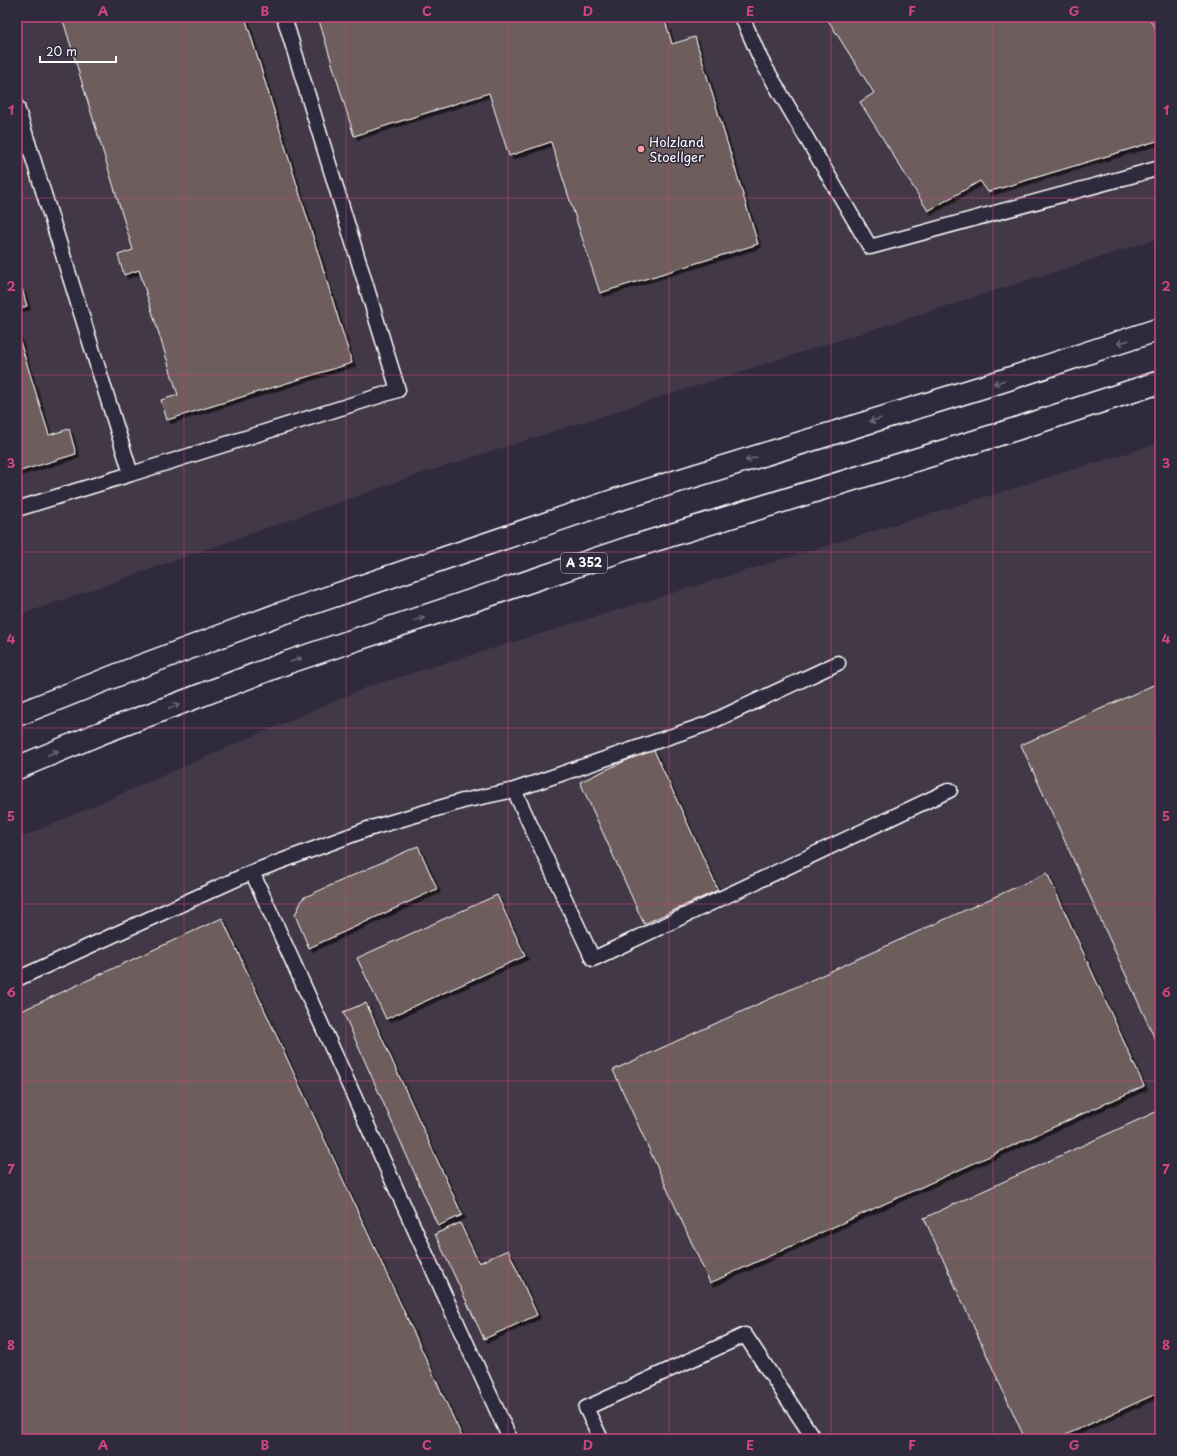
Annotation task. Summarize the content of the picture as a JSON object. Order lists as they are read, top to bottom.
{
  "streets": {
    "highway": ["A 352"]
  },
  "places": ["Holzland Stoellger"],
  "scale_bar": "20 m",
  "grid": {
    "columns": [
      "A",
      "B",
      "C",
      "D",
      "E",
      "F",
      "G"
    ],
    "rows": [
      "1",
      "2",
      "3",
      "4",
      "5",
      "6",
      "7",
      "8"
    ]
  }
}
